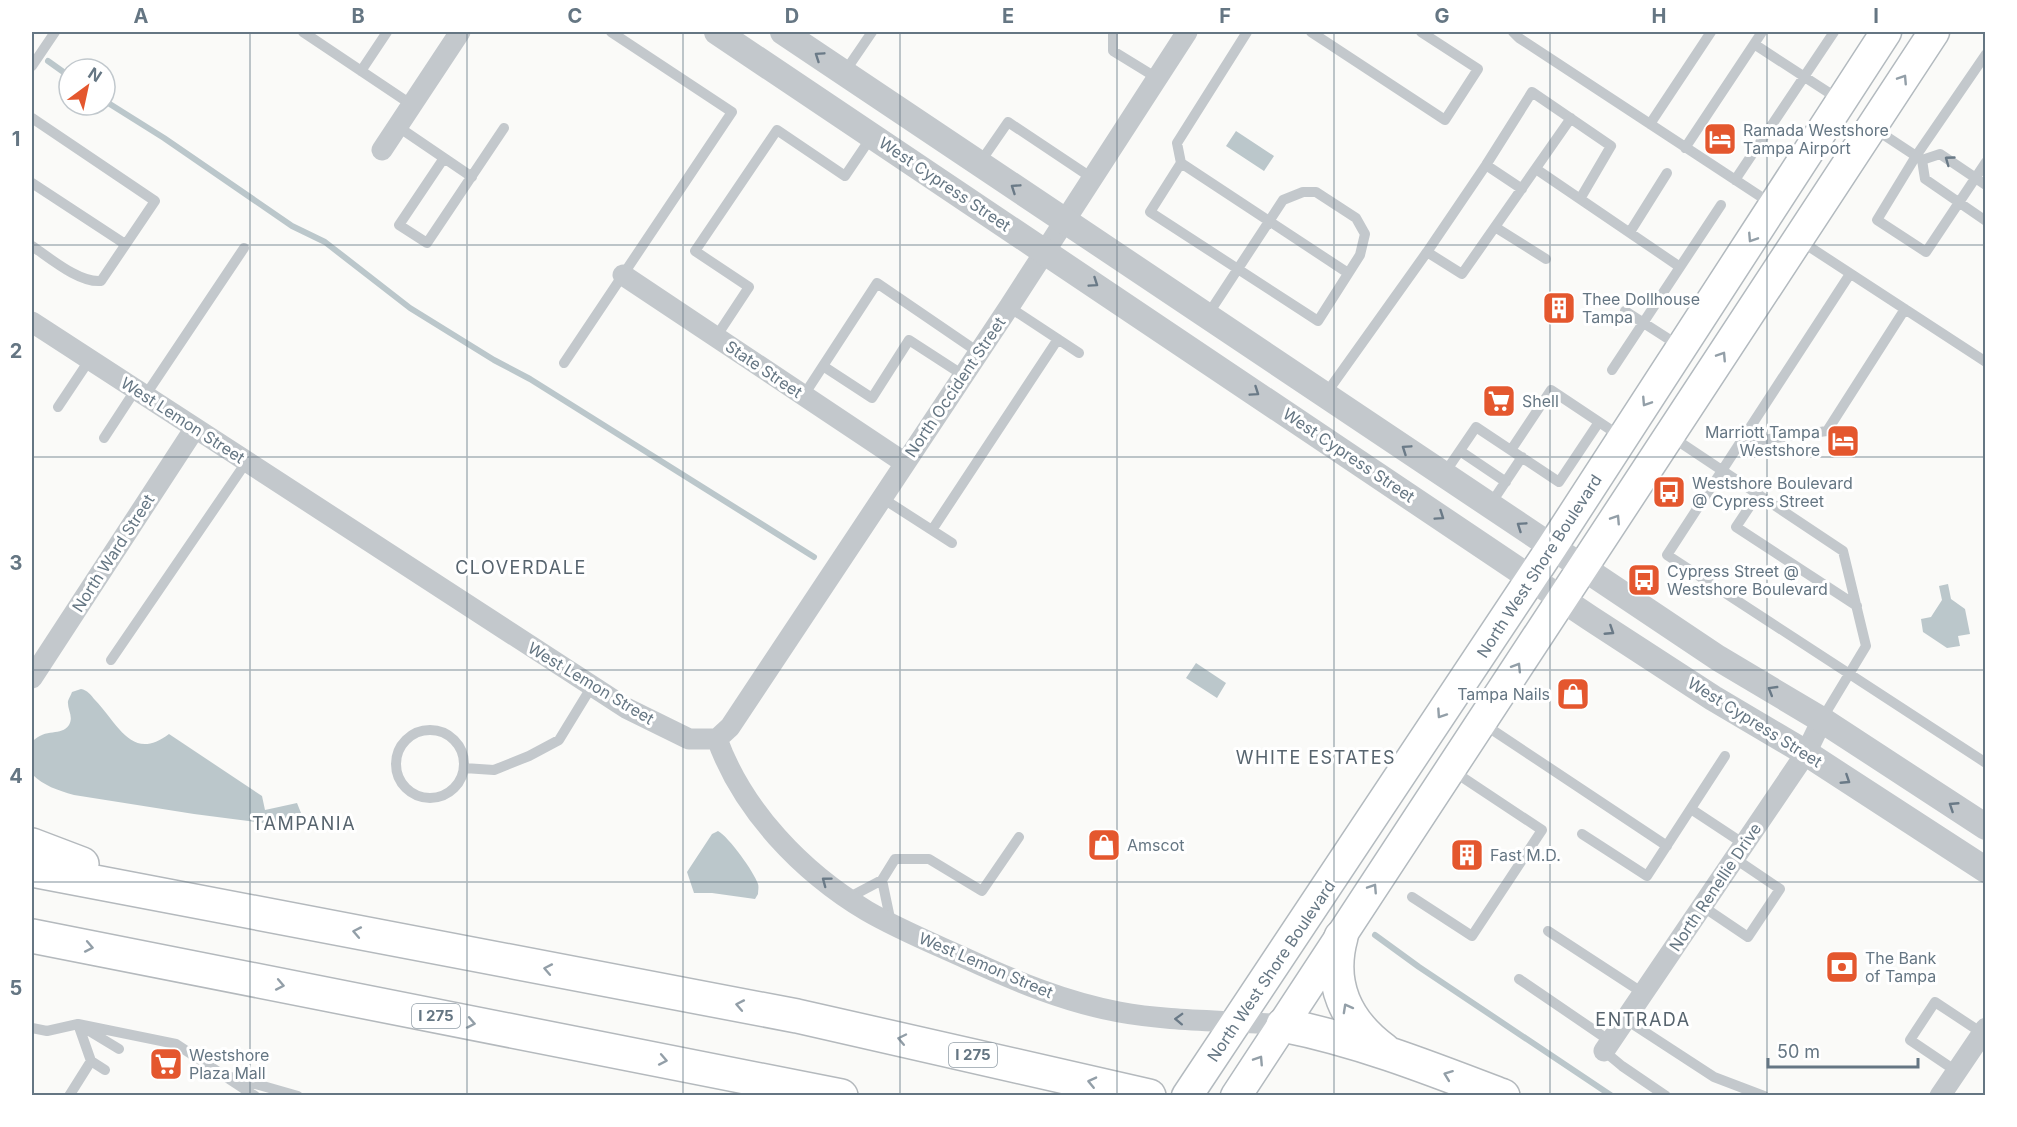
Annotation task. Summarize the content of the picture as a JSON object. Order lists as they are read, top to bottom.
{
  "streets": {
    "highway": ["I 275"],
    "main road": ["North West Shore Boulevard"],
    "street": [
      "West Cypress Street",
      "State Street",
      "North Occident Street",
      "West Lemon Street",
      "North Ward Street",
      "North Renellie Drive"
    ]
  },
  "crossings": [
    ["West Cypress Street", "North Occident Street"],
    ["West Cypress Street", "North West Shore Boulevard"],
    ["West Cypress Street", "North Renellie Drive"],
    ["State Street", "North Occident Street"],
    ["North Occident Street", "West Lemon Street"],
    ["West Lemon Street", "North Ward Street"],
    ["West Lemon Street", "North West Shore Boulevard"]
  ],
  "one_way": ["West Lemon Street"],
  "districts": [
    "CLOVERDALE",
    "WHITE ESTATES",
    "TAMPANIA",
    "ENTRADA"
  ],
  "places": {
    "hotel": ["Ramada Westshore Tampa Airport", "Marriott Tampa Westshore"],
    "building": ["Thee Dollhouse Tampa", "Fast M.D."],
    "supermarket": ["Shell", "Westshore Plaza Mall"],
    "bus stop": ["Westshore Boulevard @ Cypress Street", "Cypress Street @ Westshore Boulevard"],
    "shop": ["Tampa Nails", "Amscot"],
    "bank": ["The Bank of Tampa"]
  },
  "scale_bar": "50 m",
  "north": "top right",
  "grid": {
    "columns": [
      "A",
      "B",
      "C",
      "D",
      "E",
      "F",
      "G",
      "H",
      "I"
    ],
    "rows": [
      "1",
      "2",
      "3",
      "4",
      "5"
    ]
  }
}
